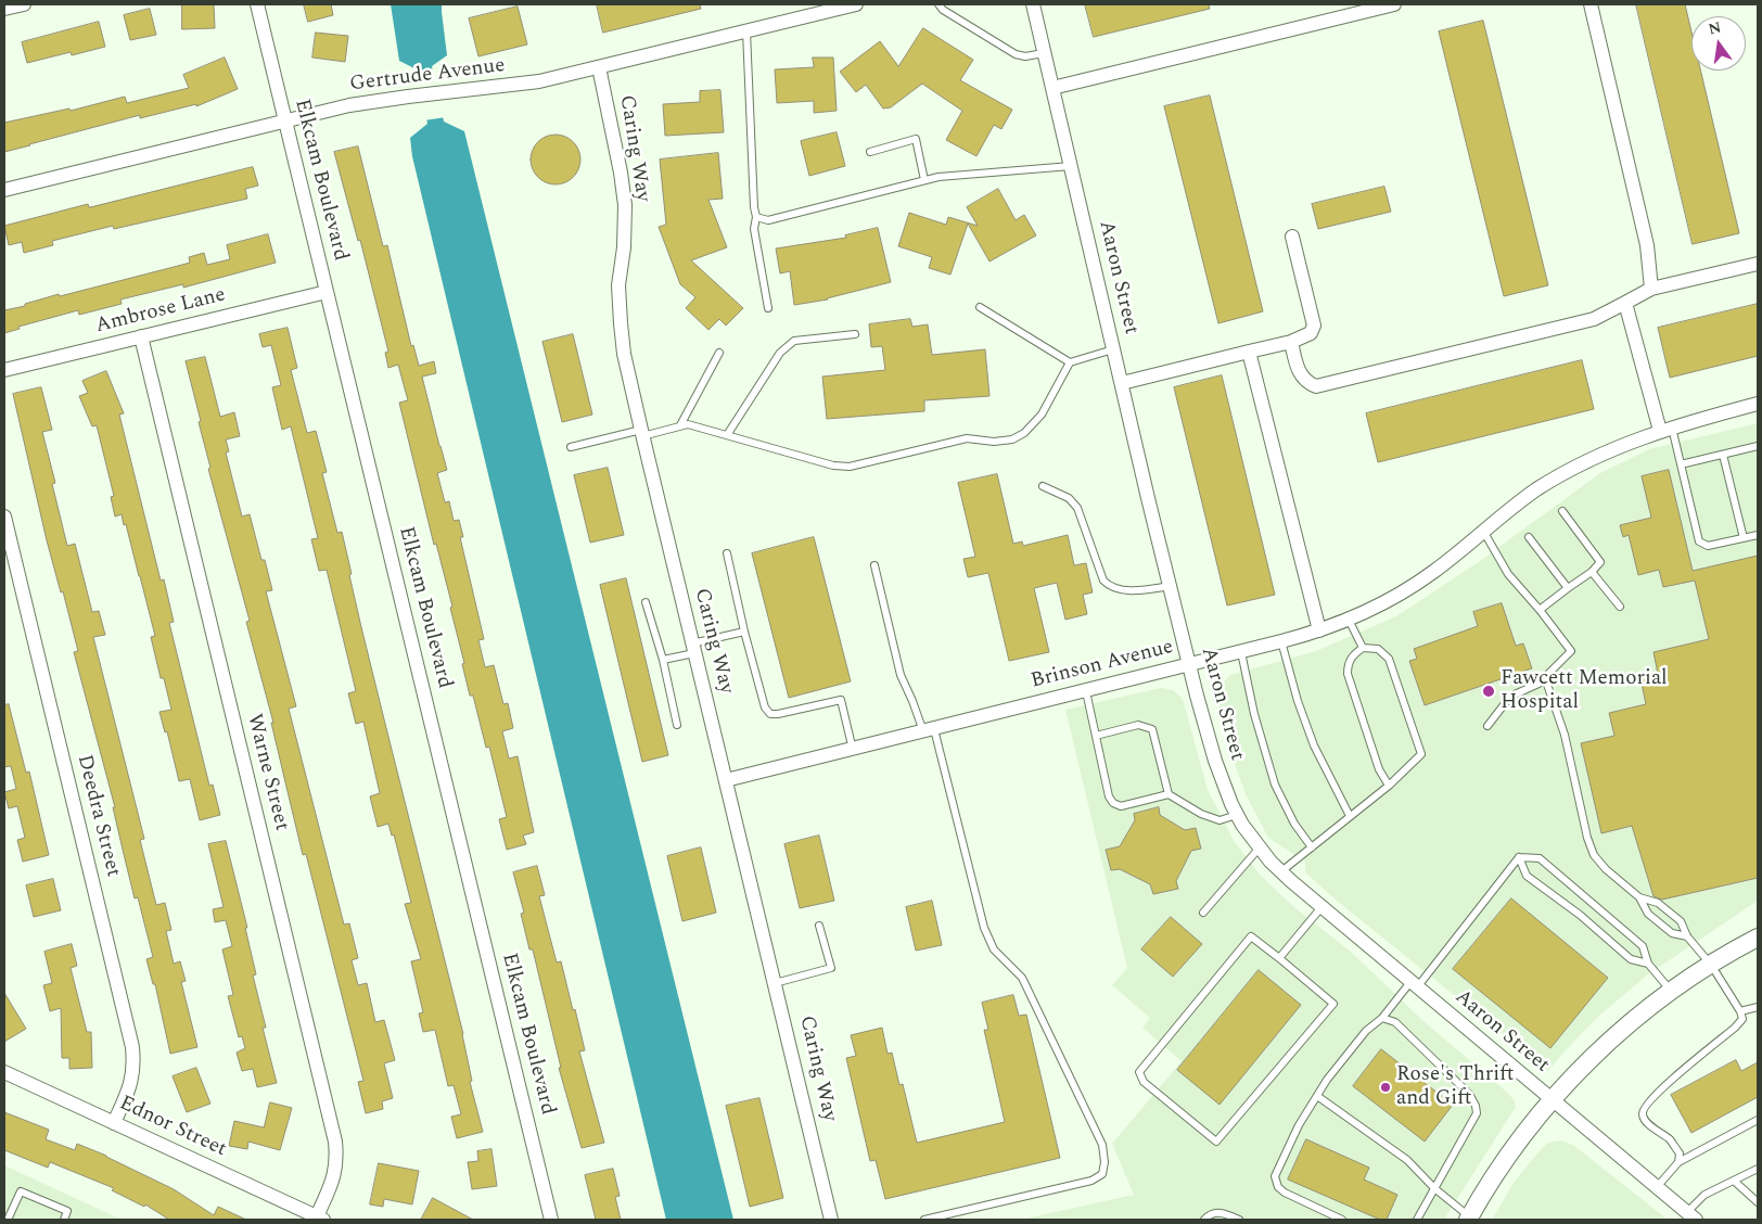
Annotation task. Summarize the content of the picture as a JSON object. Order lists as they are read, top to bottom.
{
  "streets": {
    "street": [
      "Gertrude Avenue",
      "Caring Way",
      "Elkcam Boulevard",
      "Aaron Street",
      "Ambrose Lane",
      "Brinson Avenue",
      "Warne Street",
      "Deedra Street",
      "Ednor Street"
    ]
  },
  "crossings": [
    ["Gertrude Avenue", "Caring Way"],
    ["Gertrude Avenue", "Elkcam Boulevard"],
    ["Caring Way", "Brinson Avenue"],
    ["Elkcam Boulevard", "Ambrose Lane"],
    ["Aaron Street", "Brinson Avenue"],
    ["Ambrose Lane", "Warne Street"],
    ["Warne Street", "Ednor Street"],
    ["Deedra Street", "Ednor Street"]
  ],
  "places": ["Fawcett Memorial Hospital", "Rose's Thrift and Gift"],
  "north": "top"
}
